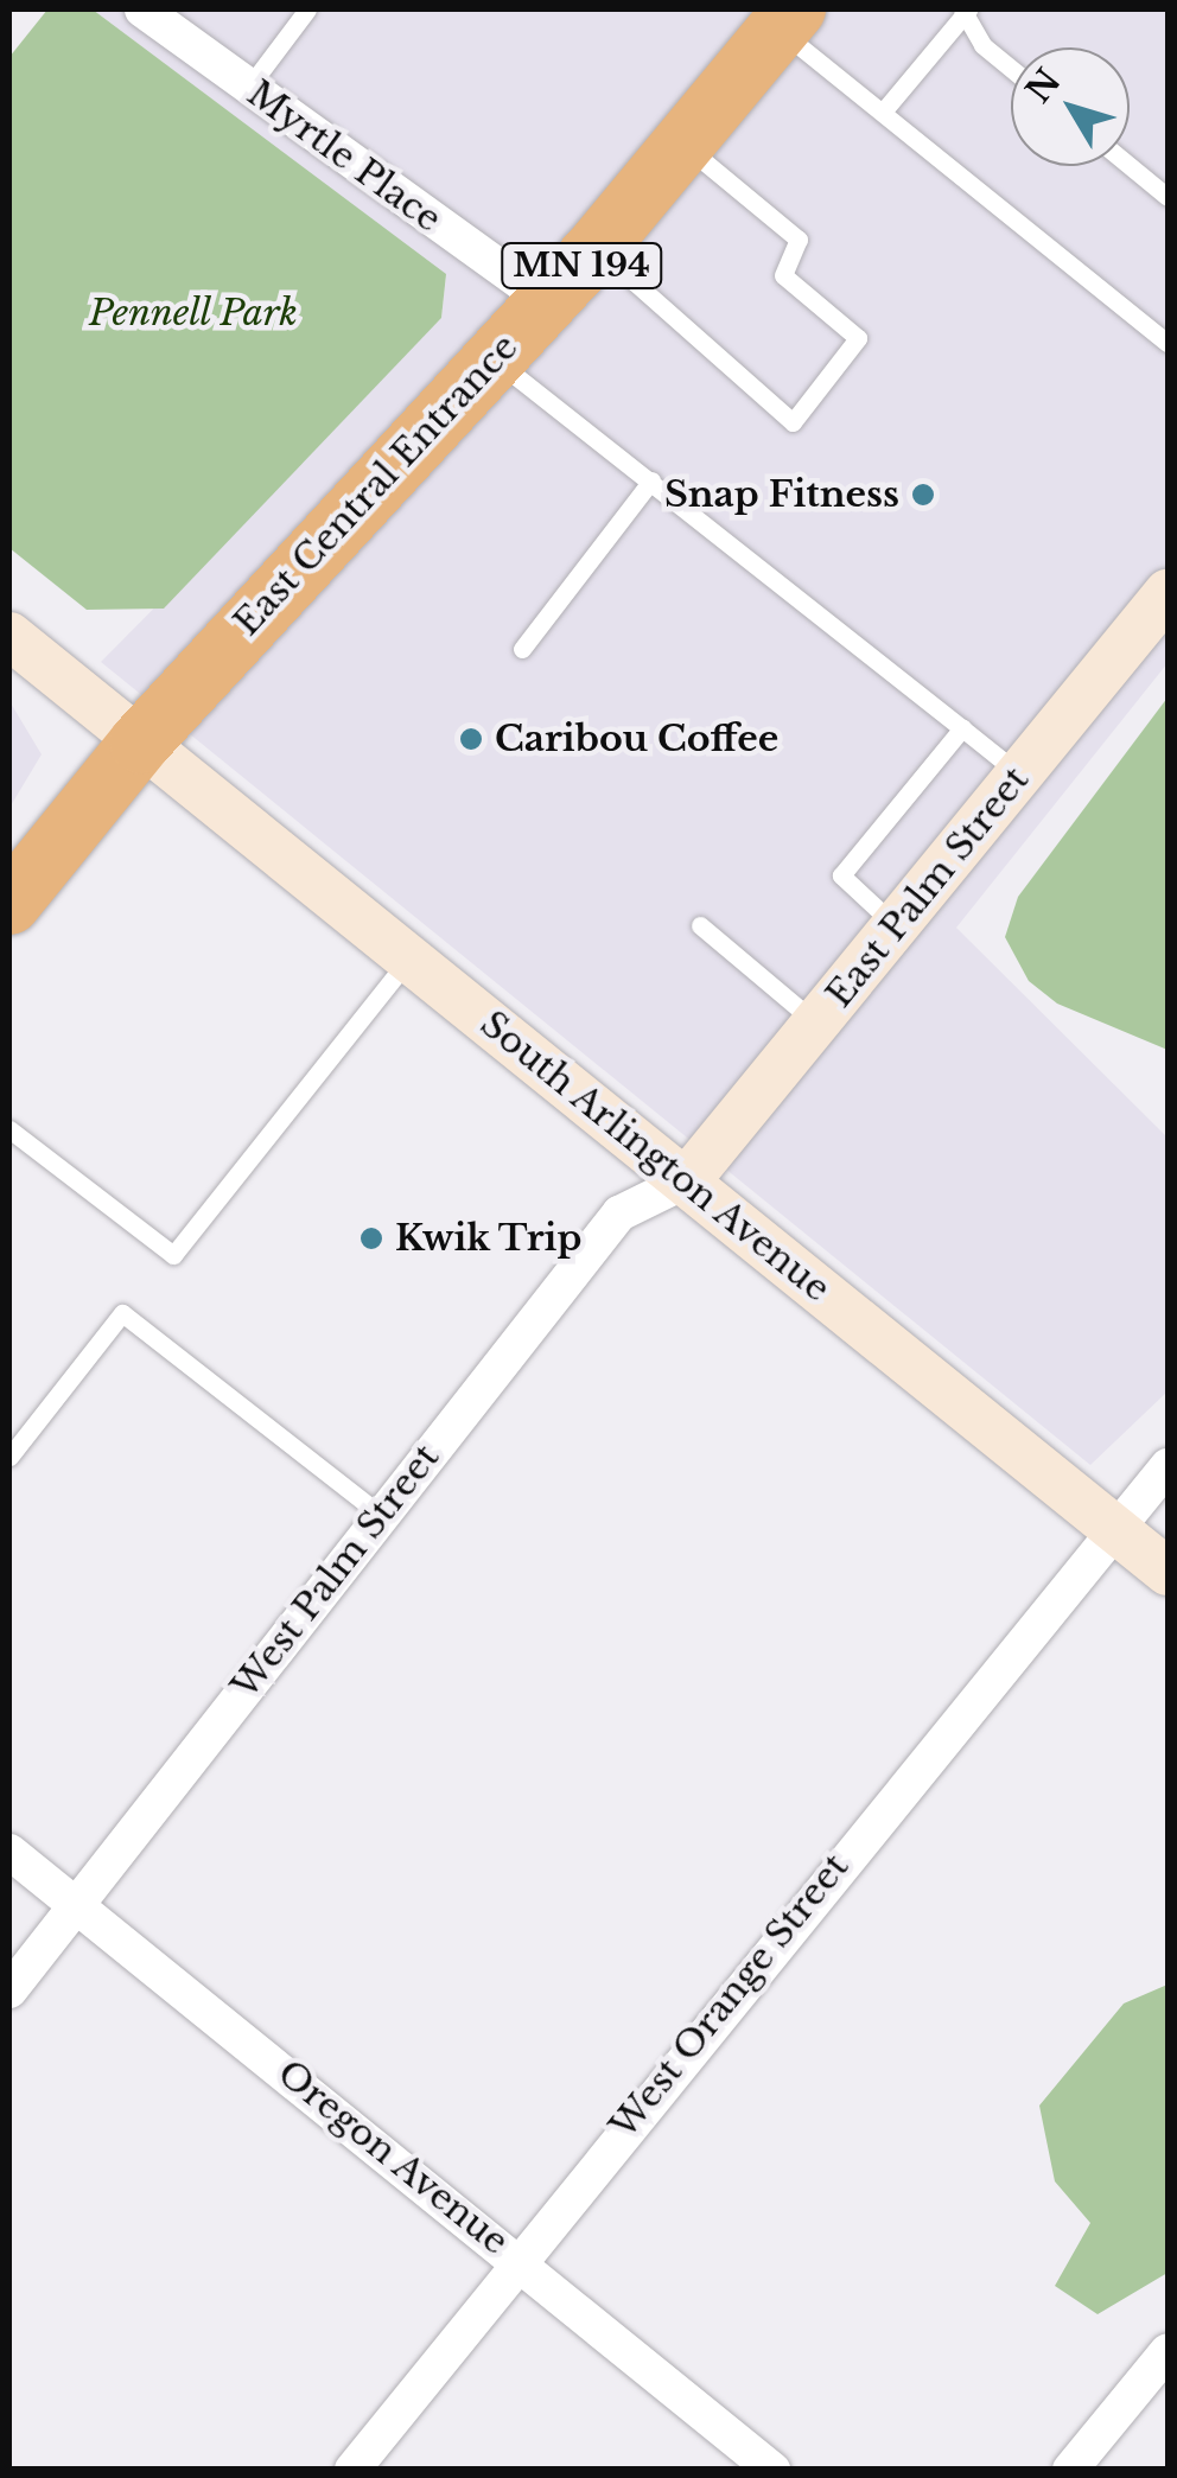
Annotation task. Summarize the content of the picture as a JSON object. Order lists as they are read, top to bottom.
{
  "streets": {
    "highway": ["MN 194", "East Central Entrance"],
    "main road": ["East Palm Street", "South Arlington Avenue"],
    "street": [
      "Myrtle Place",
      "West Palm Street",
      "West Orange Street",
      "Oregon Avenue"
    ]
  },
  "crossings": [
    ["Myrtle Place", "East Central Entrance"],
    ["MN 194", "East Central Entrance"],
    ["MN 194", "South Arlington Avenue"],
    ["East Central Entrance", "South Arlington Avenue"],
    ["East Palm Street", "South Arlington Avenue"],
    ["East Palm Street", "West Palm Street"],
    ["South Arlington Avenue", "West Palm Street"],
    ["South Arlington Avenue", "West Orange Street"],
    ["West Palm Street", "Oregon Avenue"],
    ["West Orange Street", "Oregon Avenue"]
  ],
  "parks": ["Pennell Park"],
  "places": ["Snap Fitness", "Caribou Coffee", "Kwik Trip"],
  "north": "top left"
}
